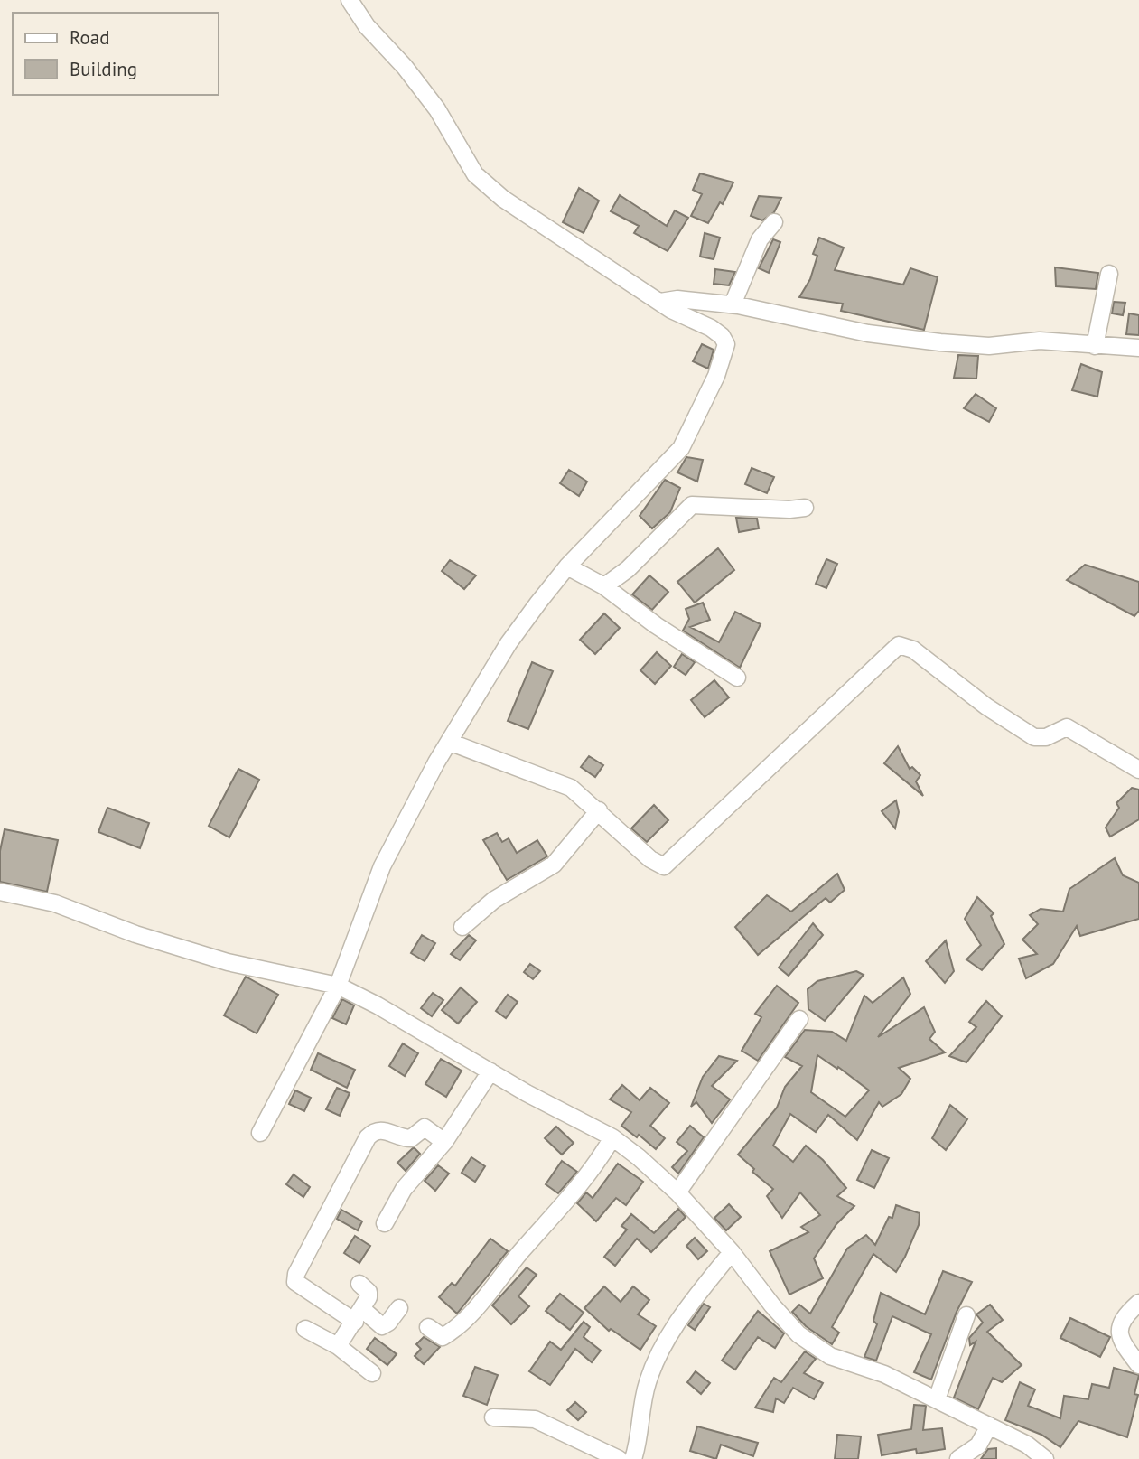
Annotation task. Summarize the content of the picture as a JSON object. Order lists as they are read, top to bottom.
{
  "legend": ["Road", "Building"]
}
